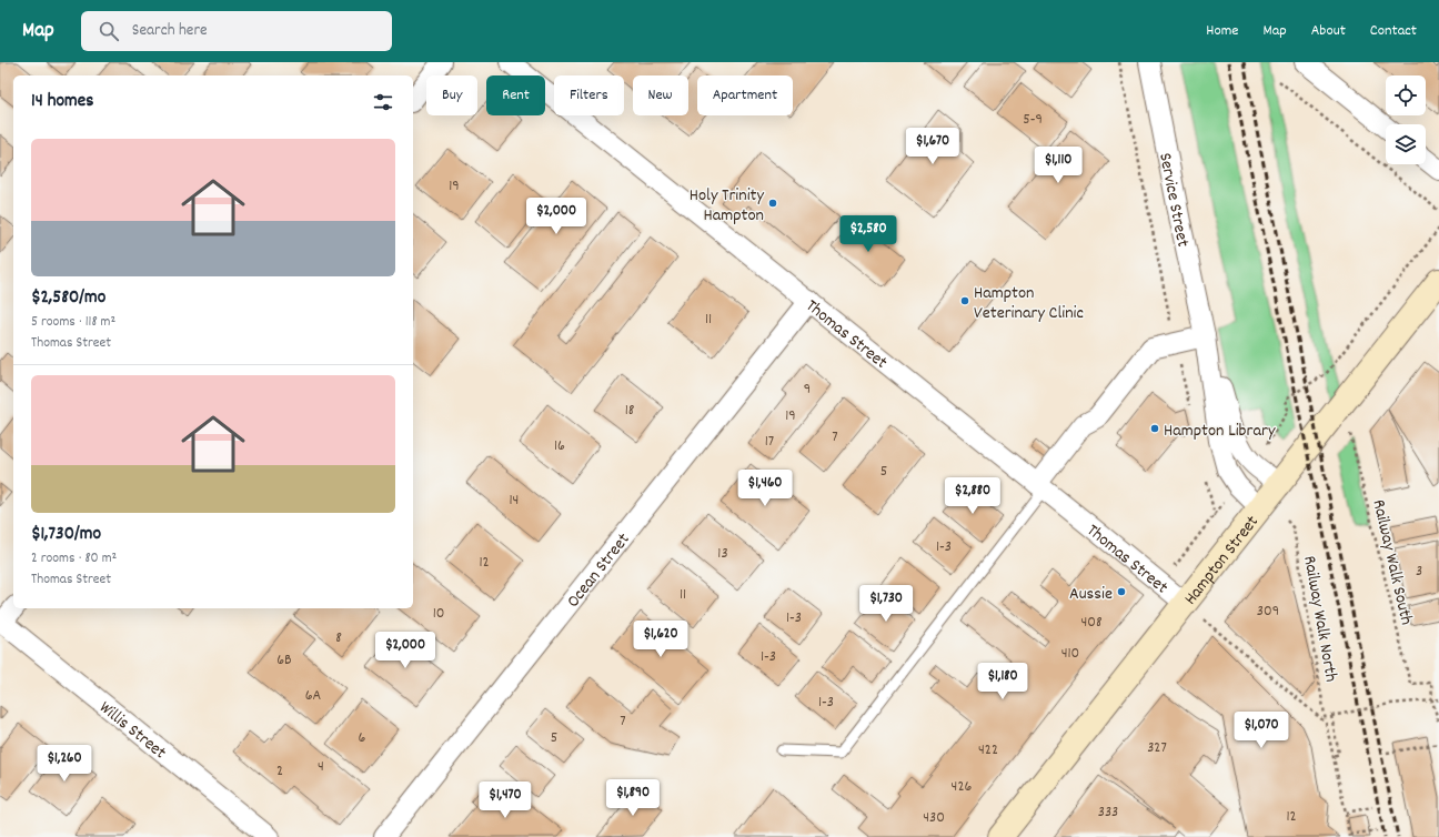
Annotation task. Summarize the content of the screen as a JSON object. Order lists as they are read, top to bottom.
{
  "streets": {
    "main road": ["Hampton Street"],
    "street": [
      "Service Street",
      "Thomas Street",
      "Ocean Street",
      "Willis Street"
    ],
    "path": ["Railway Walk South", "Railway Walk North"]
  },
  "crossings": [
    ["Service Street", "Hampton Street"],
    ["Thomas Street", "Hampton Street"],
    ["Thomas Street", "Ocean Street"],
    ["Hampton Street", "Railway Walk South"]
  ],
  "places": [
    "Holy Trinity Hampton",
    "Hampton Veterinary Clinic",
    "Hampton Library",
    "Aussie"
  ],
  "house_numbers": [
    "5-9",
    "19",
    "11",
    "9",
    "18",
    "19",
    "7",
    "17",
    "16",
    "5",
    "14",
    "1-3",
    "13",
    "12",
    "3",
    "11",
    "309",
    "10",
    "1-3",
    "408",
    "8",
    "410",
    "1-3",
    "6B",
    "6A",
    "1-3",
    "7",
    "6",
    "5",
    "327",
    "422",
    "4",
    "2",
    "426",
    "333",
    "12",
    "430"
  ],
  "page": {
    "header": "Map",
    "search": "Search here",
    "nav": [
      "Home",
      "Map",
      "About",
      "Contact"
    ],
    "chip": [
      "Buy",
      "Rent",
      "Filters",
      "New",
      "Apartment"
    ],
    "heading": "14 homes",
    "price": [
      "$1,670",
      "$1,110",
      "$2,000",
      "$2,580",
      "$1,460",
      "$2,880",
      "$1,730",
      "$1,620",
      "$2,000",
      "$1,180",
      "$1,070",
      "$1,260",
      "$1,890",
      "$1,470"
    ],
    "list": [
      {
        "name": "$2,580/mo",
        "note": "5 rooms · 118 m² · Thomas Street"
      },
      {
        "name": "$1,730/mo",
        "note": "2 rooms · 80 m² · Thomas Street"
      }
    ]
  }
}
